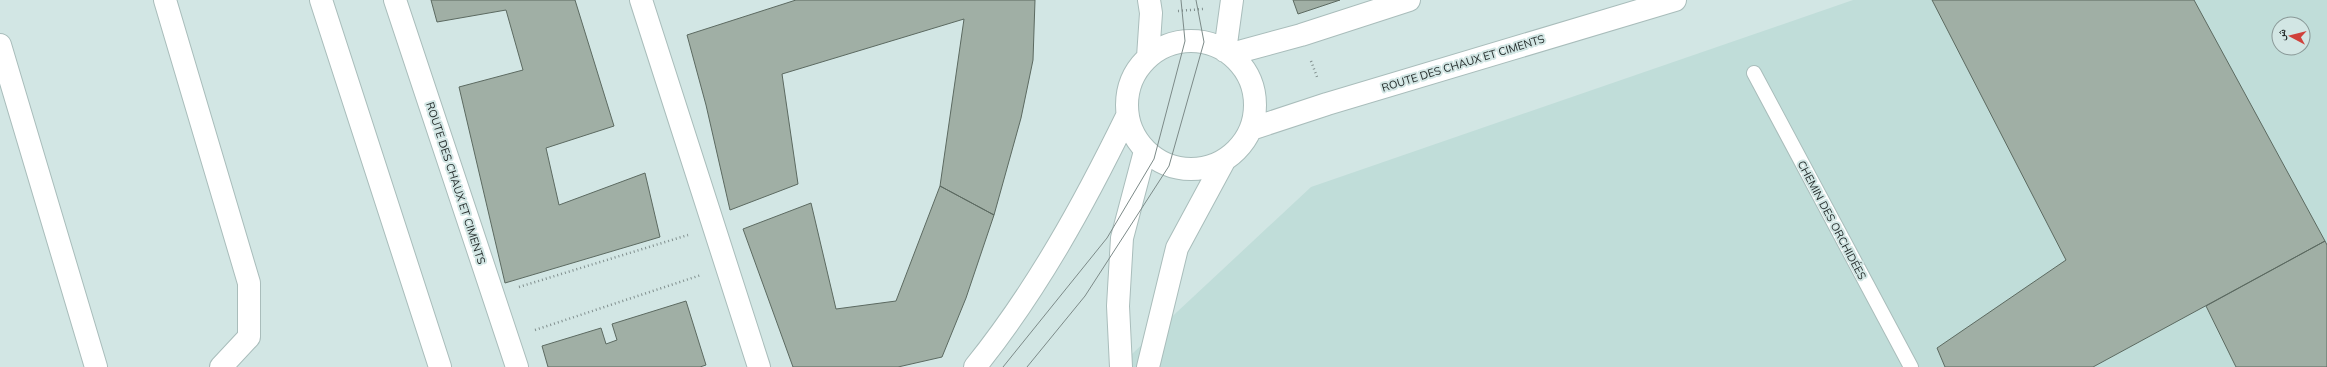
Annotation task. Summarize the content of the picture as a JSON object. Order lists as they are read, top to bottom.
{
  "streets": {
    "street": ["ROUTE DES CHAUX ET CIMENTS"],
    "lane": ["CHEMIN DES ORCHIDÉES"]
  },
  "north": "left"
}
